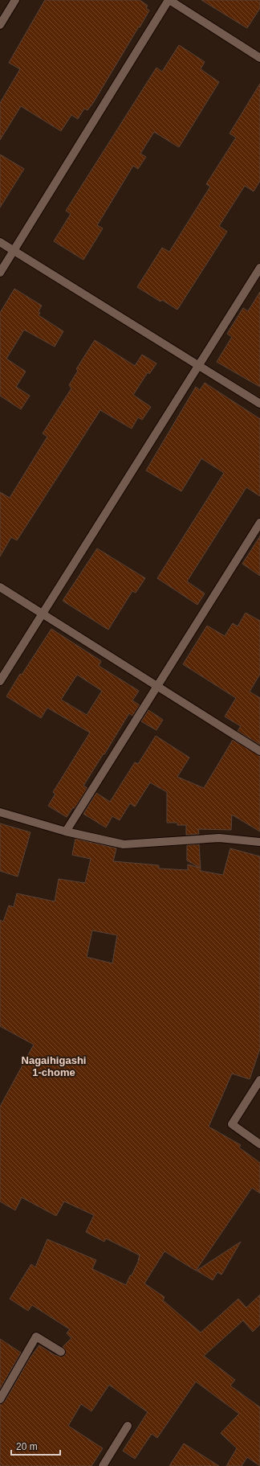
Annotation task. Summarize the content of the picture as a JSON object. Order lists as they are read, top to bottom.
{
  "districts": ["Nagaihigashi 1-chome"],
  "scale_bar": "20 m"
}
